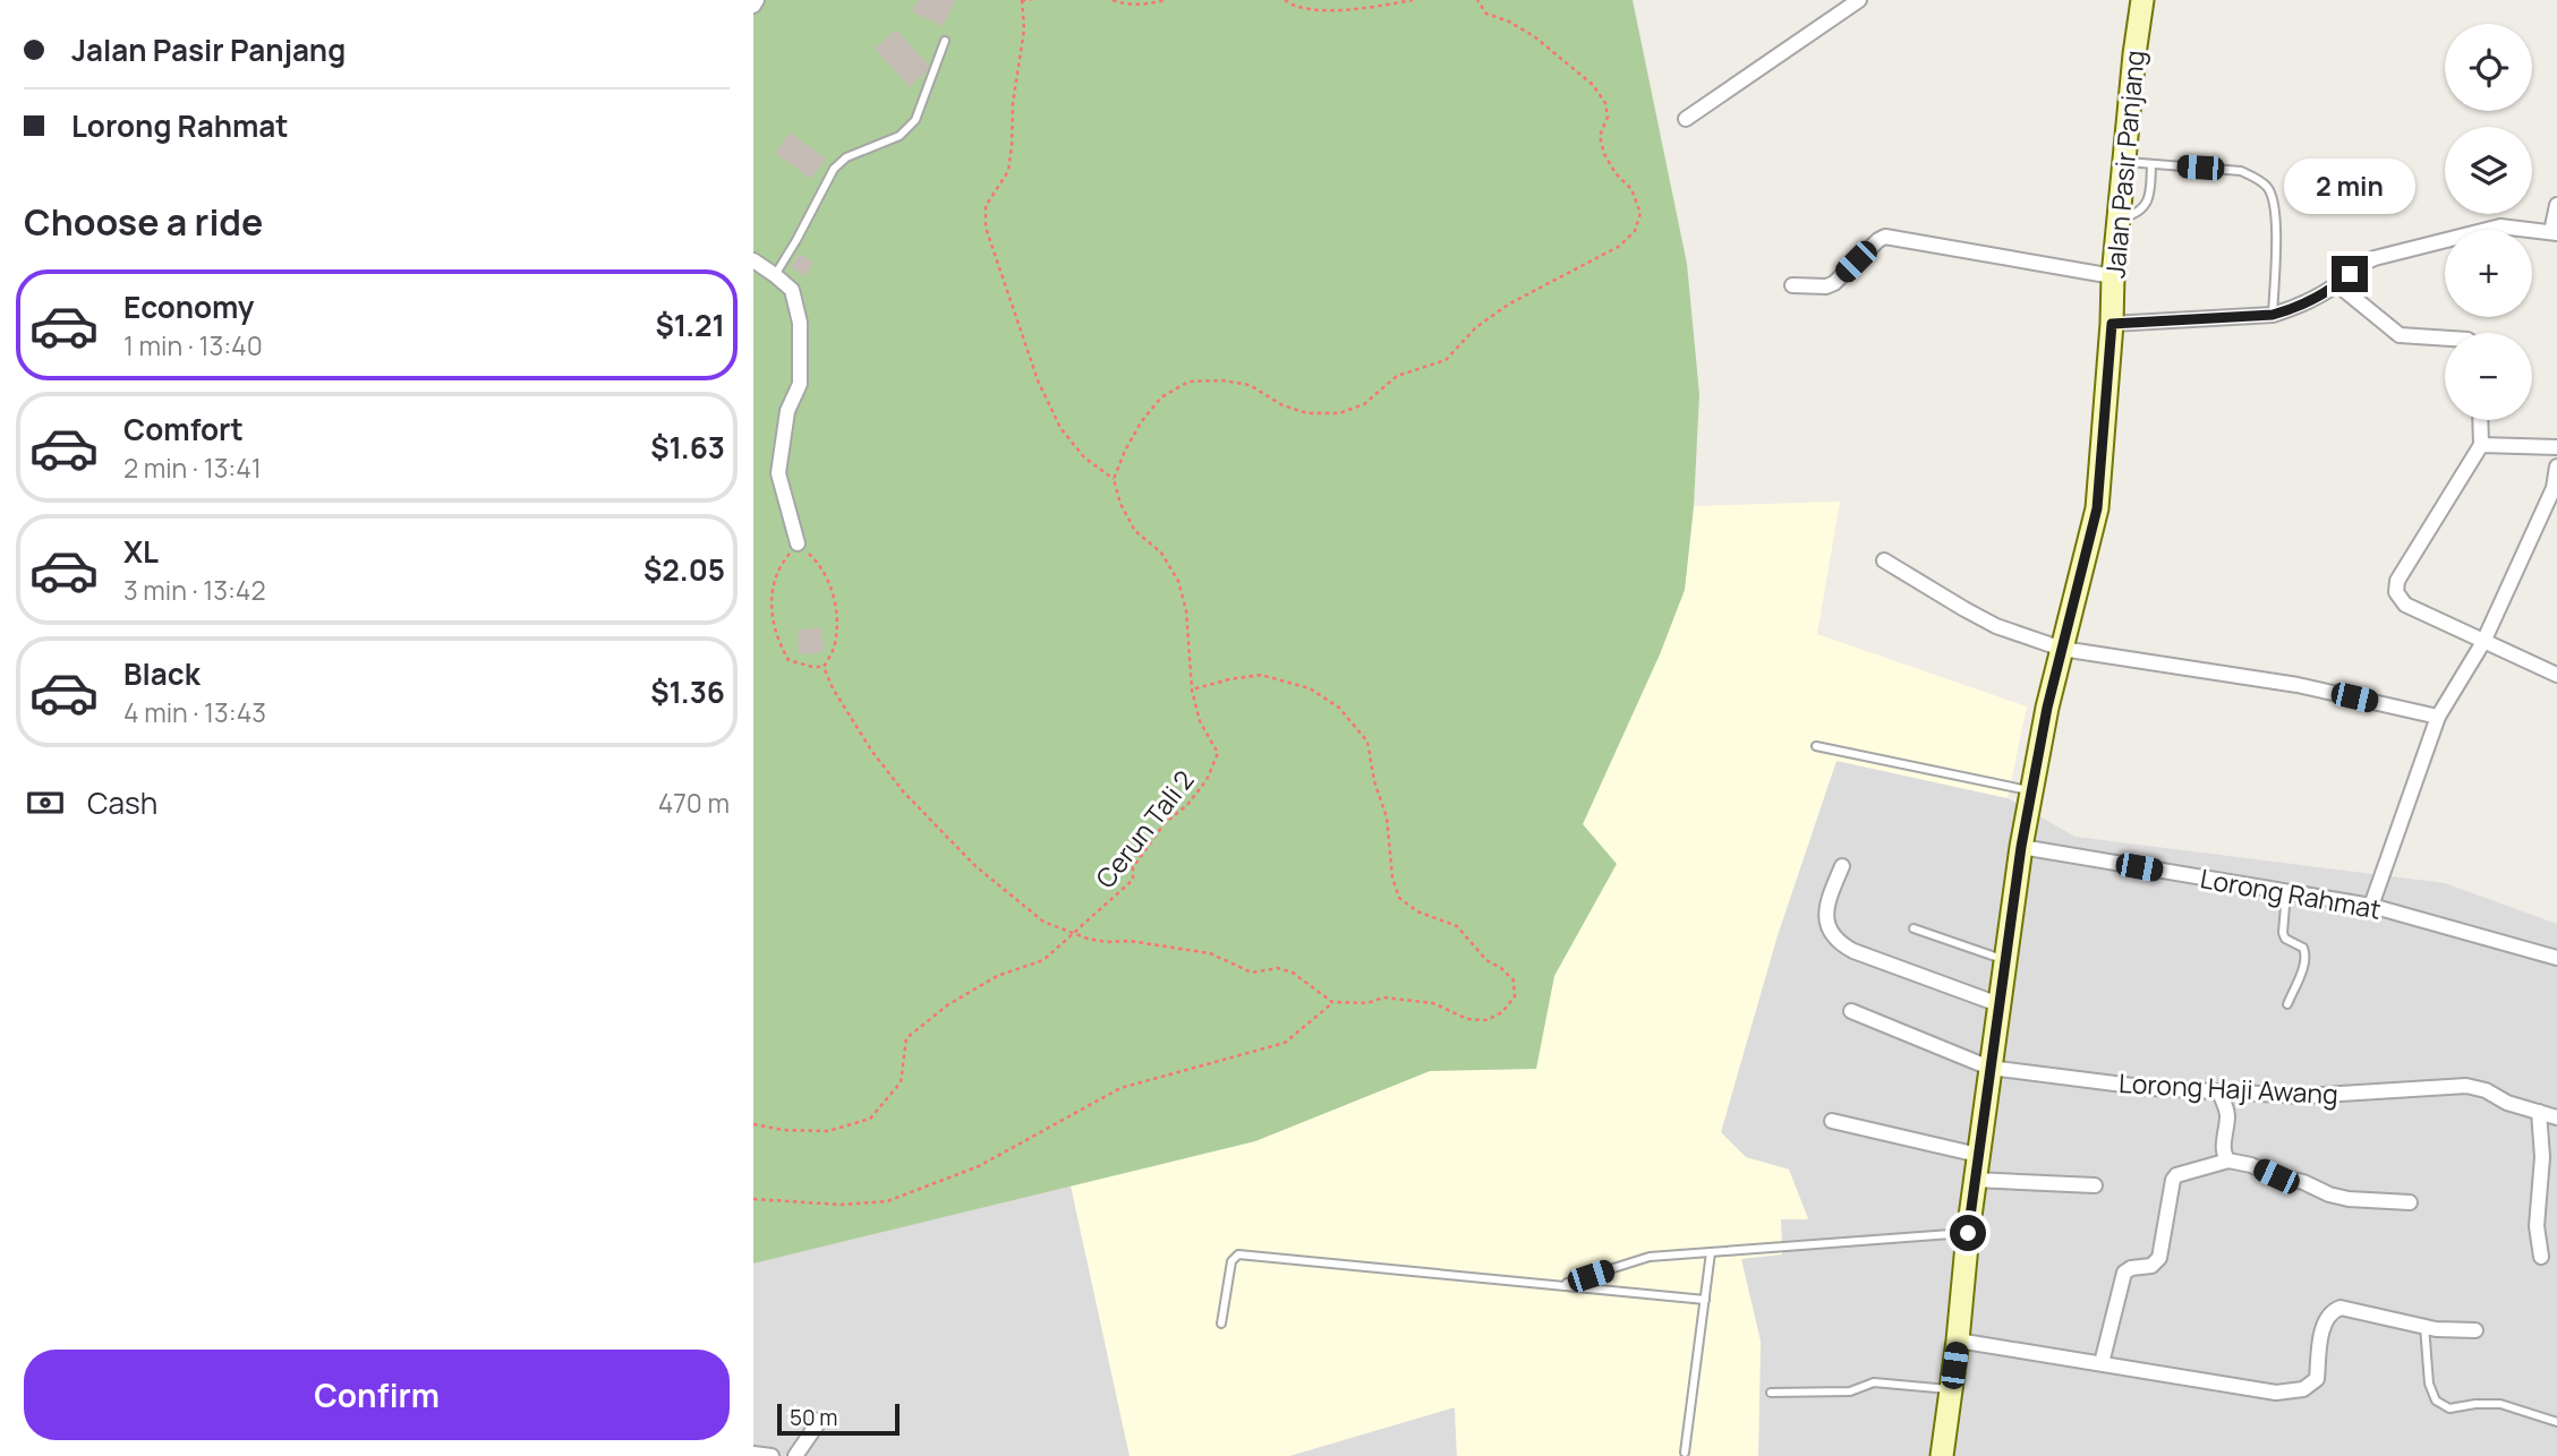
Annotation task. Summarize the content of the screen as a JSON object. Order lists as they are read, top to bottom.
{
  "streets": {
    "main road": ["Jalan Pasir Panjang"],
    "street": ["Lorong Rahmat", "Lorong Haji Awang"],
    "path": ["Cerun Tali 2"]
  },
  "crossings": [
    ["Jalan Pasir Panjang", "Lorong Rahmat"],
    ["Jalan Pasir Panjang", "Lorong Haji Awang"]
  ],
  "scale_bar": "50 m",
  "page": {
    "banner": ["Jalan Pasir Panjang", "Lorong Rahmat"],
    "map_buttons": ["+", "−"],
    "bubble": "2 min",
    "heading": "Choose a ride",
    "list": [
      {
        "name": "Economy",
        "note": "1 min · 13:40",
        "value": "$1.21"
      },
      {
        "name": "Comfort",
        "note": "2 min · 13:41",
        "value": "$1.63"
      },
      {
        "name": "XL",
        "note": "3 min · 13:42",
        "value": "$2.05"
      },
      {
        "name": "Black",
        "note": "4 min · 13:43",
        "value": "$1.36"
      }
    ],
    "pay": ["Cash", "470 m"],
    "buttons": "Confirm",
    "scale": "50 m"
  }
}
